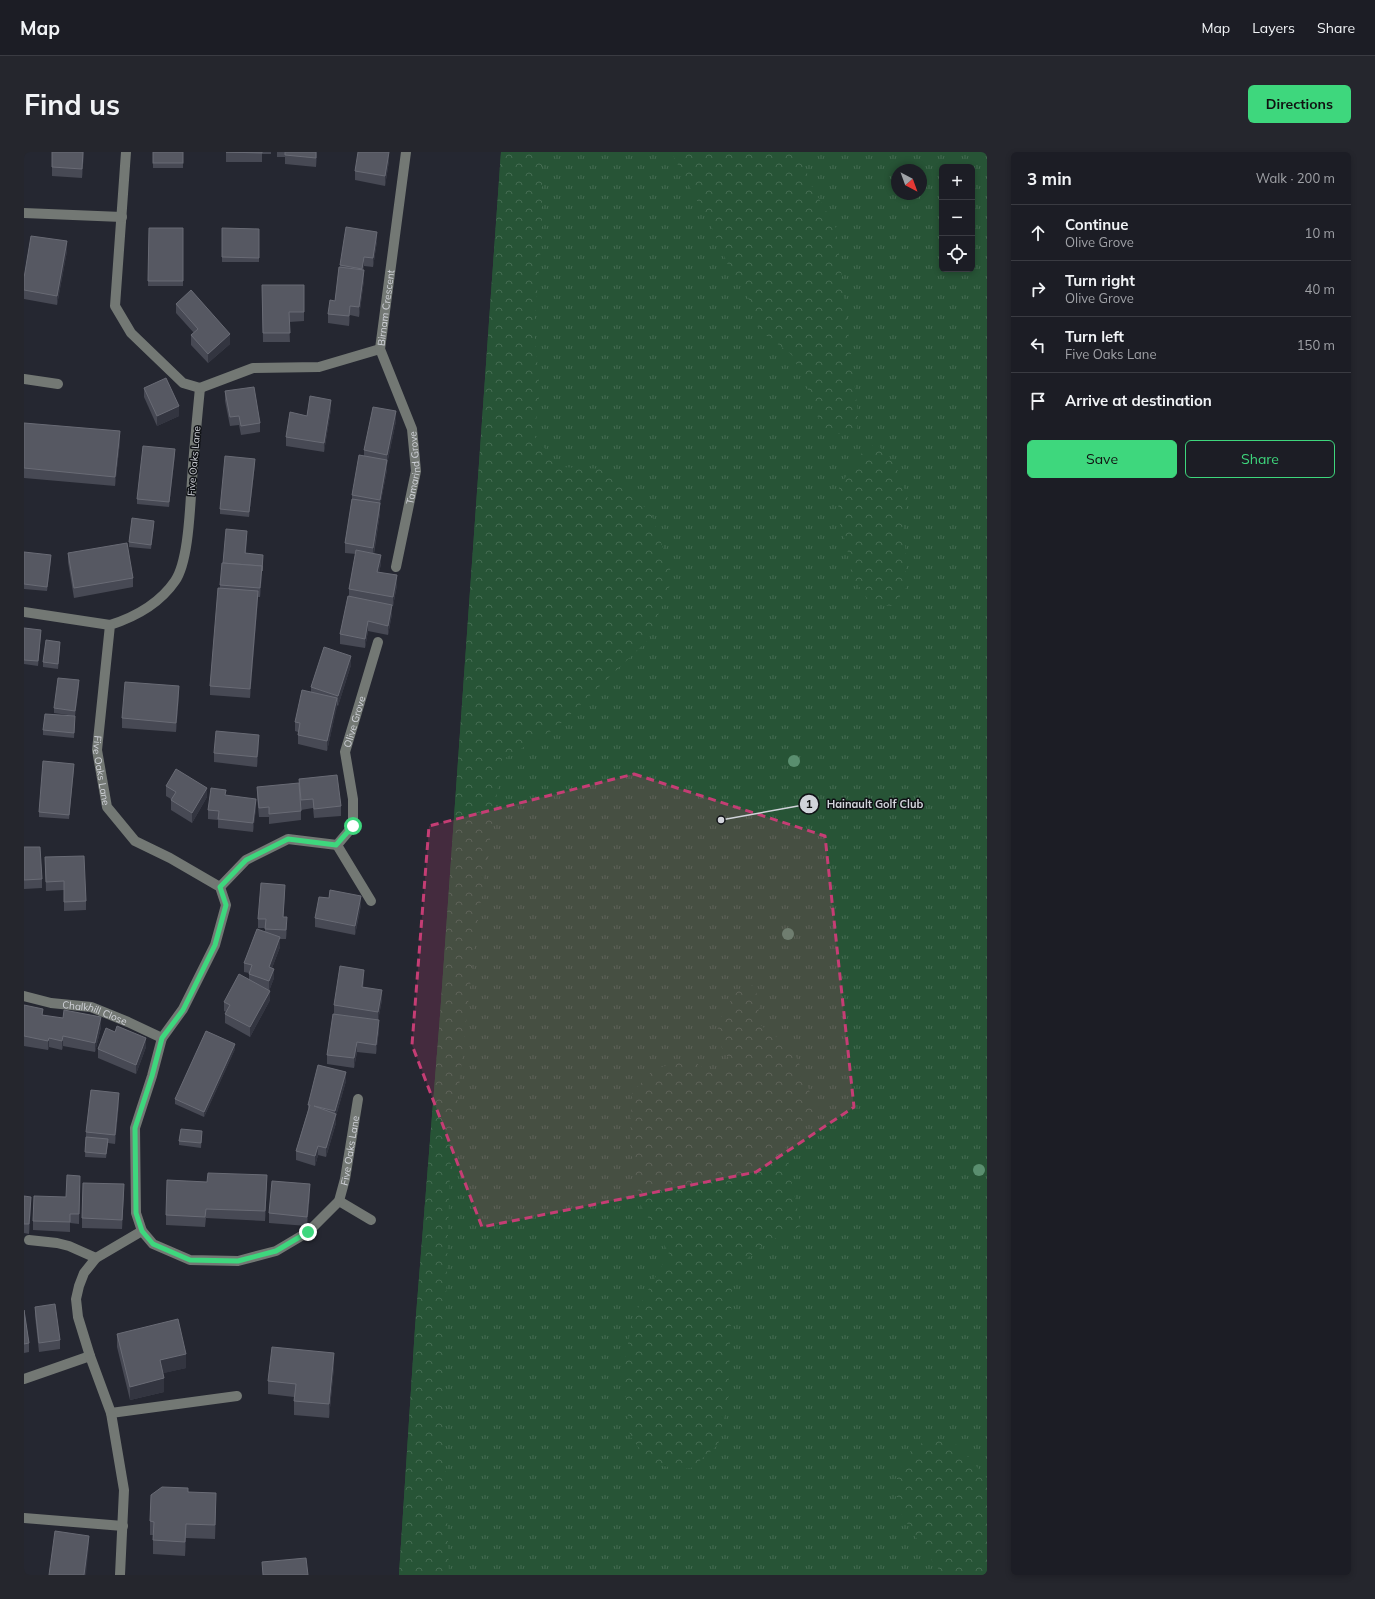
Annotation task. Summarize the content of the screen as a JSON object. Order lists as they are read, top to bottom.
{
  "streets": {
    "street": [
      "Birnam Crescent",
      "Five Oaks Lane",
      "Tamarind Grove",
      "Olive Grove",
      "Chalkhill Close"
    ]
  },
  "crossings": [
    ["Birnam Crescent", "Five Oaks Lane"],
    ["Birnam Crescent", "Tamarind Grove"],
    ["Five Oaks Lane", "Chalkhill Close"]
  ],
  "places": ["Hainault Golf Club"],
  "north": "bottom right",
  "page": {
    "header": "Map",
    "nav": ["Map", "Layers", "Share"],
    "buttons": [
      "Directions",
      ["Save", "Share"]
    ],
    "title": "Find us",
    "heading": ["3 min", "Walk · 200 m"],
    "map_buttons": ["+", "−"],
    "list": [
      ["Continue", "Olive Grove", "10 m"],
      ["Turn right", "Olive Grove", "40 m"],
      ["Turn left", "Five Oaks Lane", "150 m"],
      "Arrive at destination"
    ]
  }
}
